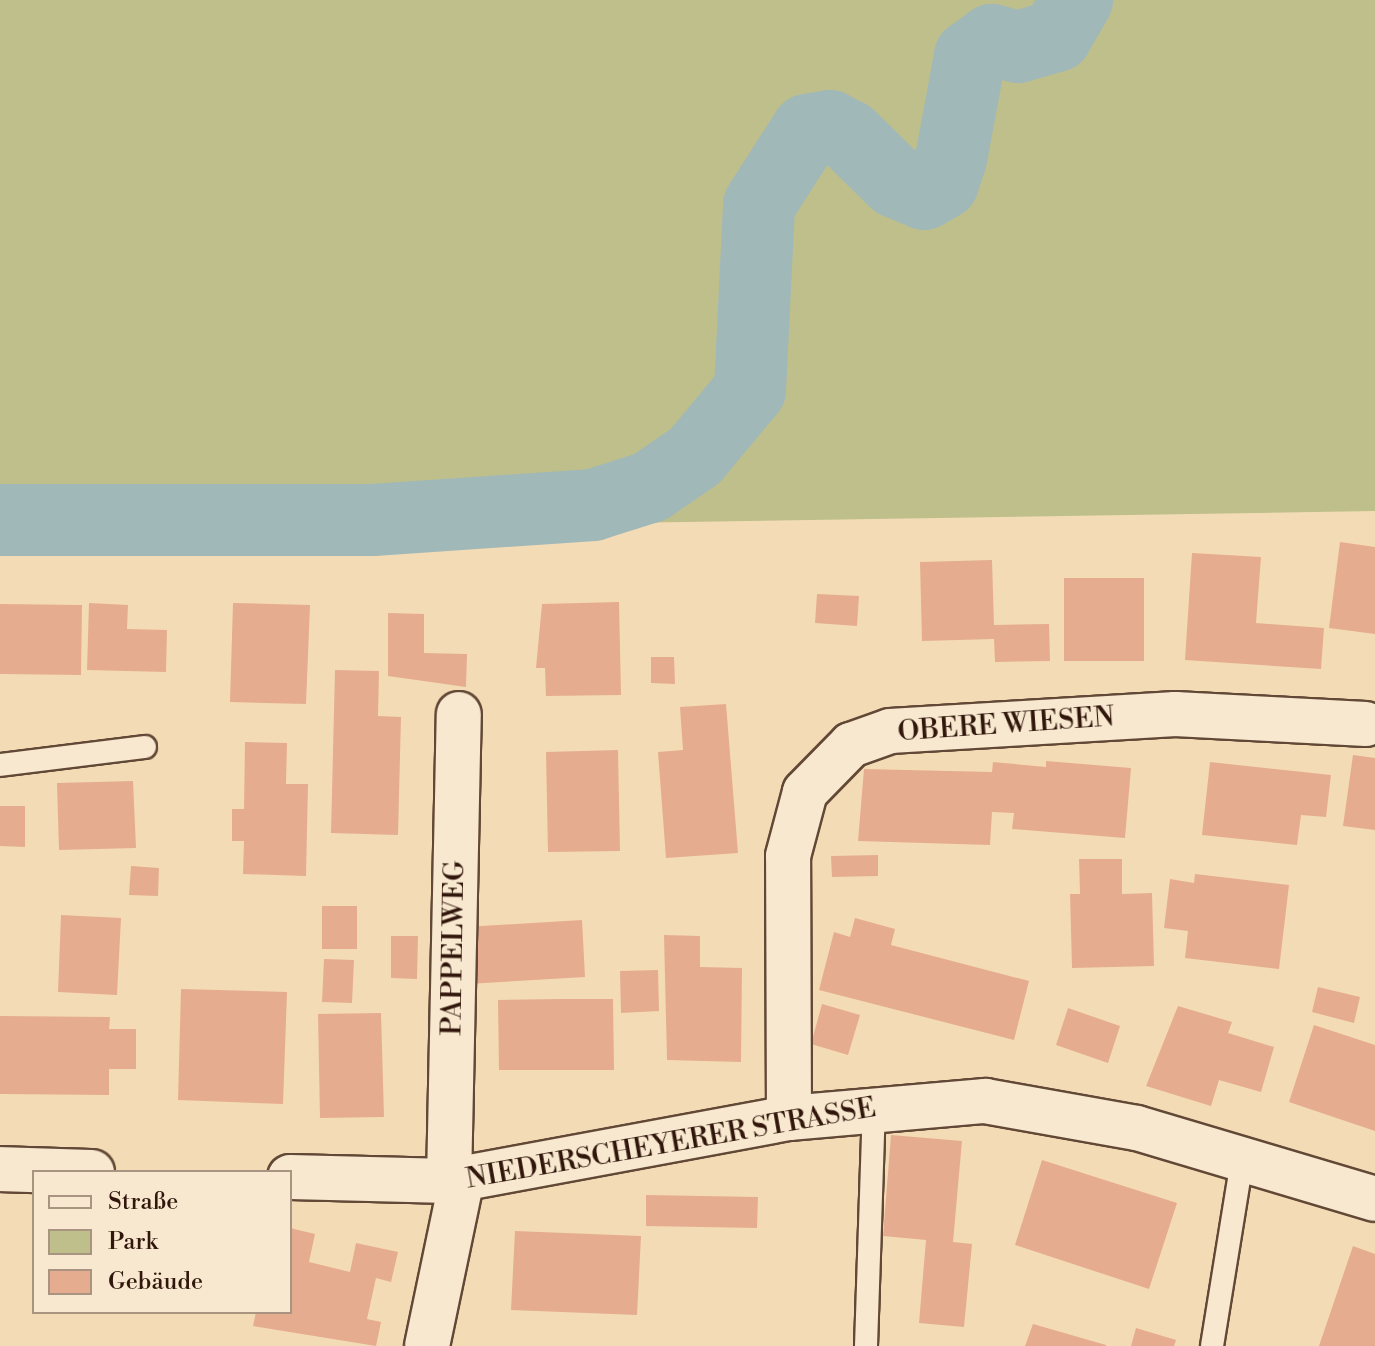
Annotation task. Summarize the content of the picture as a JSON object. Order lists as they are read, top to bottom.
{
  "streets": {
    "street": ["OBERE WIESEN", "PAPPELWEG", "NIEDERSCHEYERER STRASSE"]
  },
  "crossings": [
    ["OBERE WIESEN", "NIEDERSCHEYERER STRASSE"],
    ["PAPPELWEG", "NIEDERSCHEYERER STRASSE"]
  ],
  "legend": ["Straße", "Park", "Gebäude"]
}
